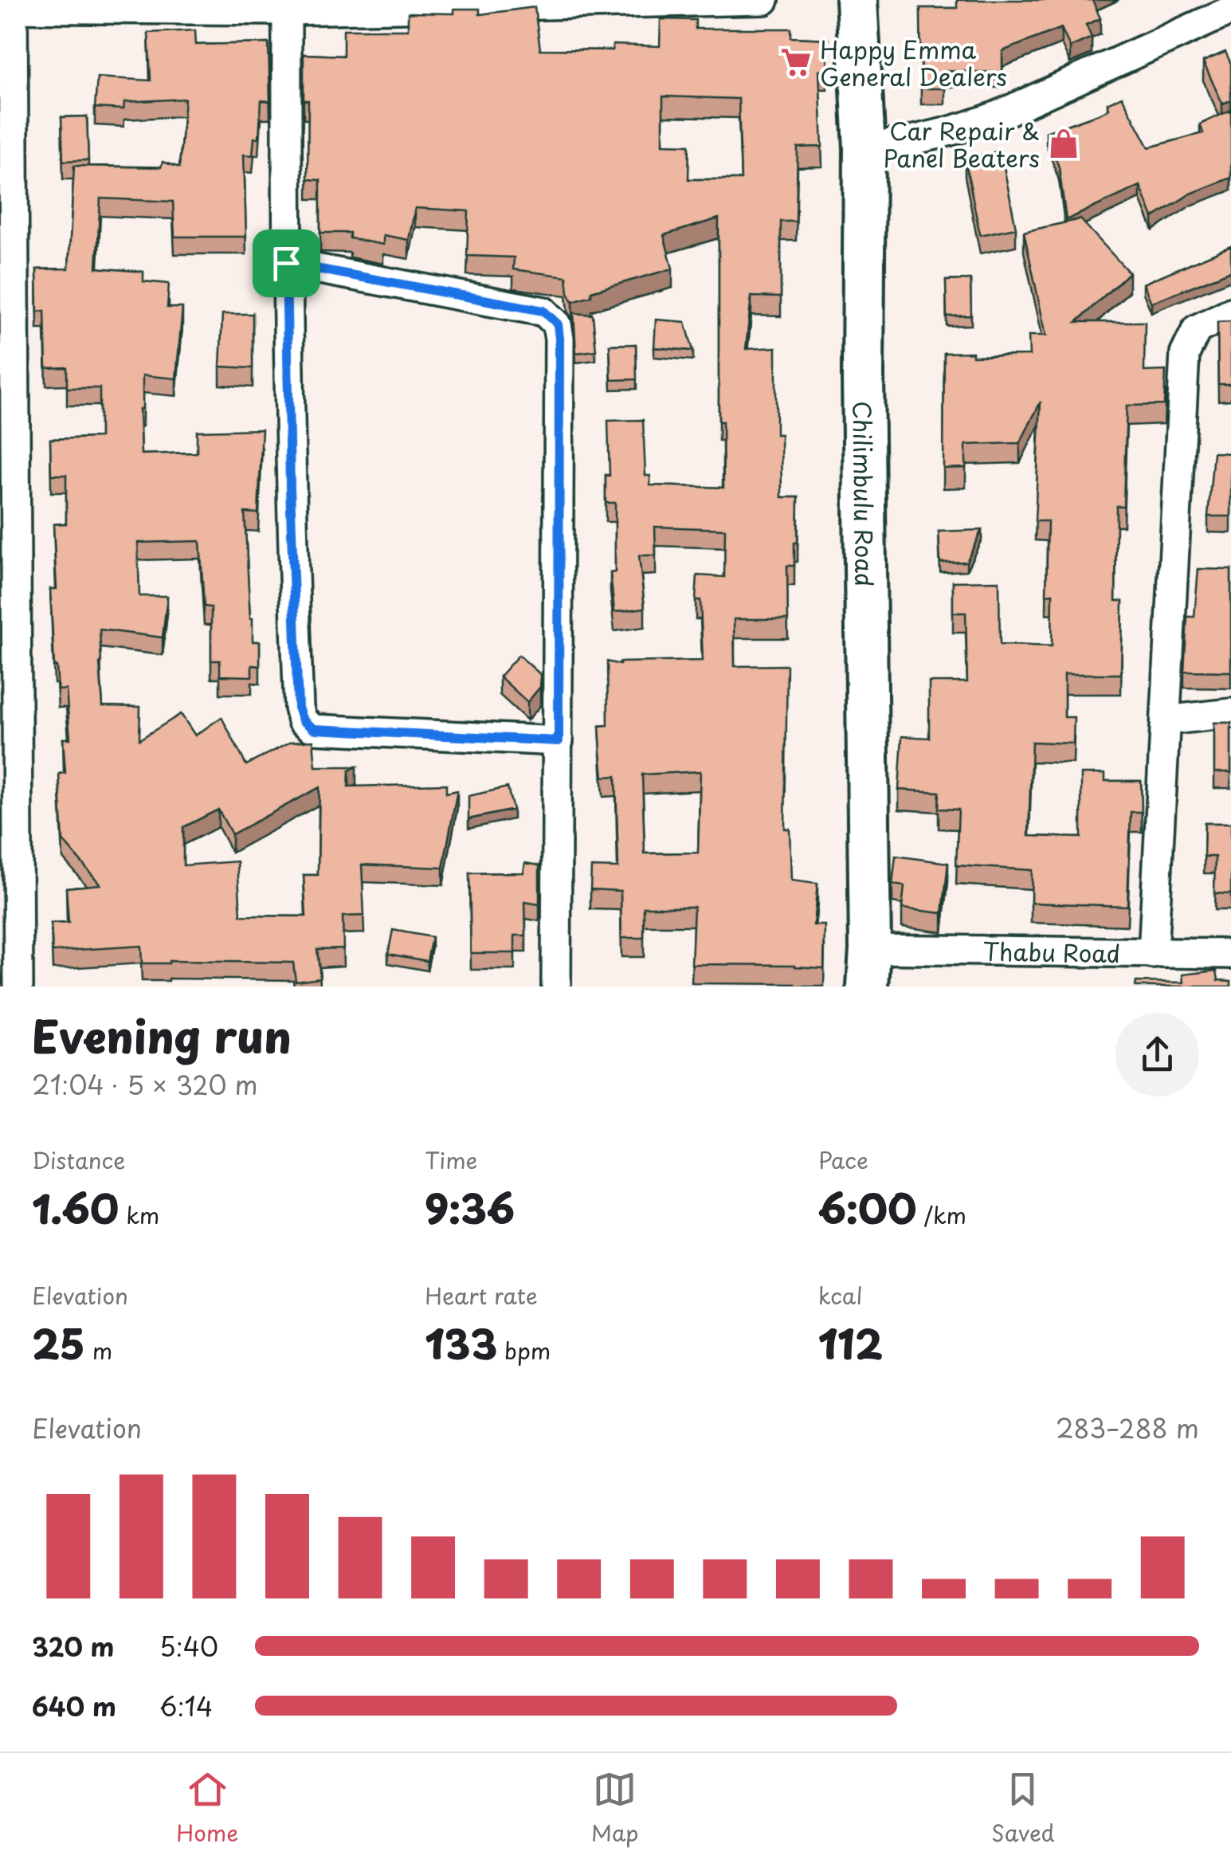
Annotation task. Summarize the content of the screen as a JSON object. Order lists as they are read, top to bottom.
{
  "streets": {
    "main road": ["Chilimbulu Road"],
    "street": ["Thabu Road"]
  },
  "crossings": [
    ["Chilimbulu Road", "Thabu Road"]
  ],
  "places": {
    "supermarket": ["Happy Emma General Dealers"],
    "shop": ["Car Repair & Panel Beaters"]
  },
  "page": {
    "heading": ["Evening run", "21:04 · 5 × 320 m"],
    "stats": [
      ["Distance", "1.60 km"],
      ["Time", "9:36"],
      ["Pace", "6:00 /km"],
      ["Elevation", "25 m"],
      ["Heart rate", "133 bpm"],
      ["kcal", "112"]
    ],
    "chart": ["Elevation", "283–288 m"],
    "list": [
      {
        "name": "320 m",
        "note": "5:40"
      },
      {
        "name": "640 m",
        "note": "6:14"
      }
    ],
    "tabs": ["Home", "Map", "Saved"]
  }
}
